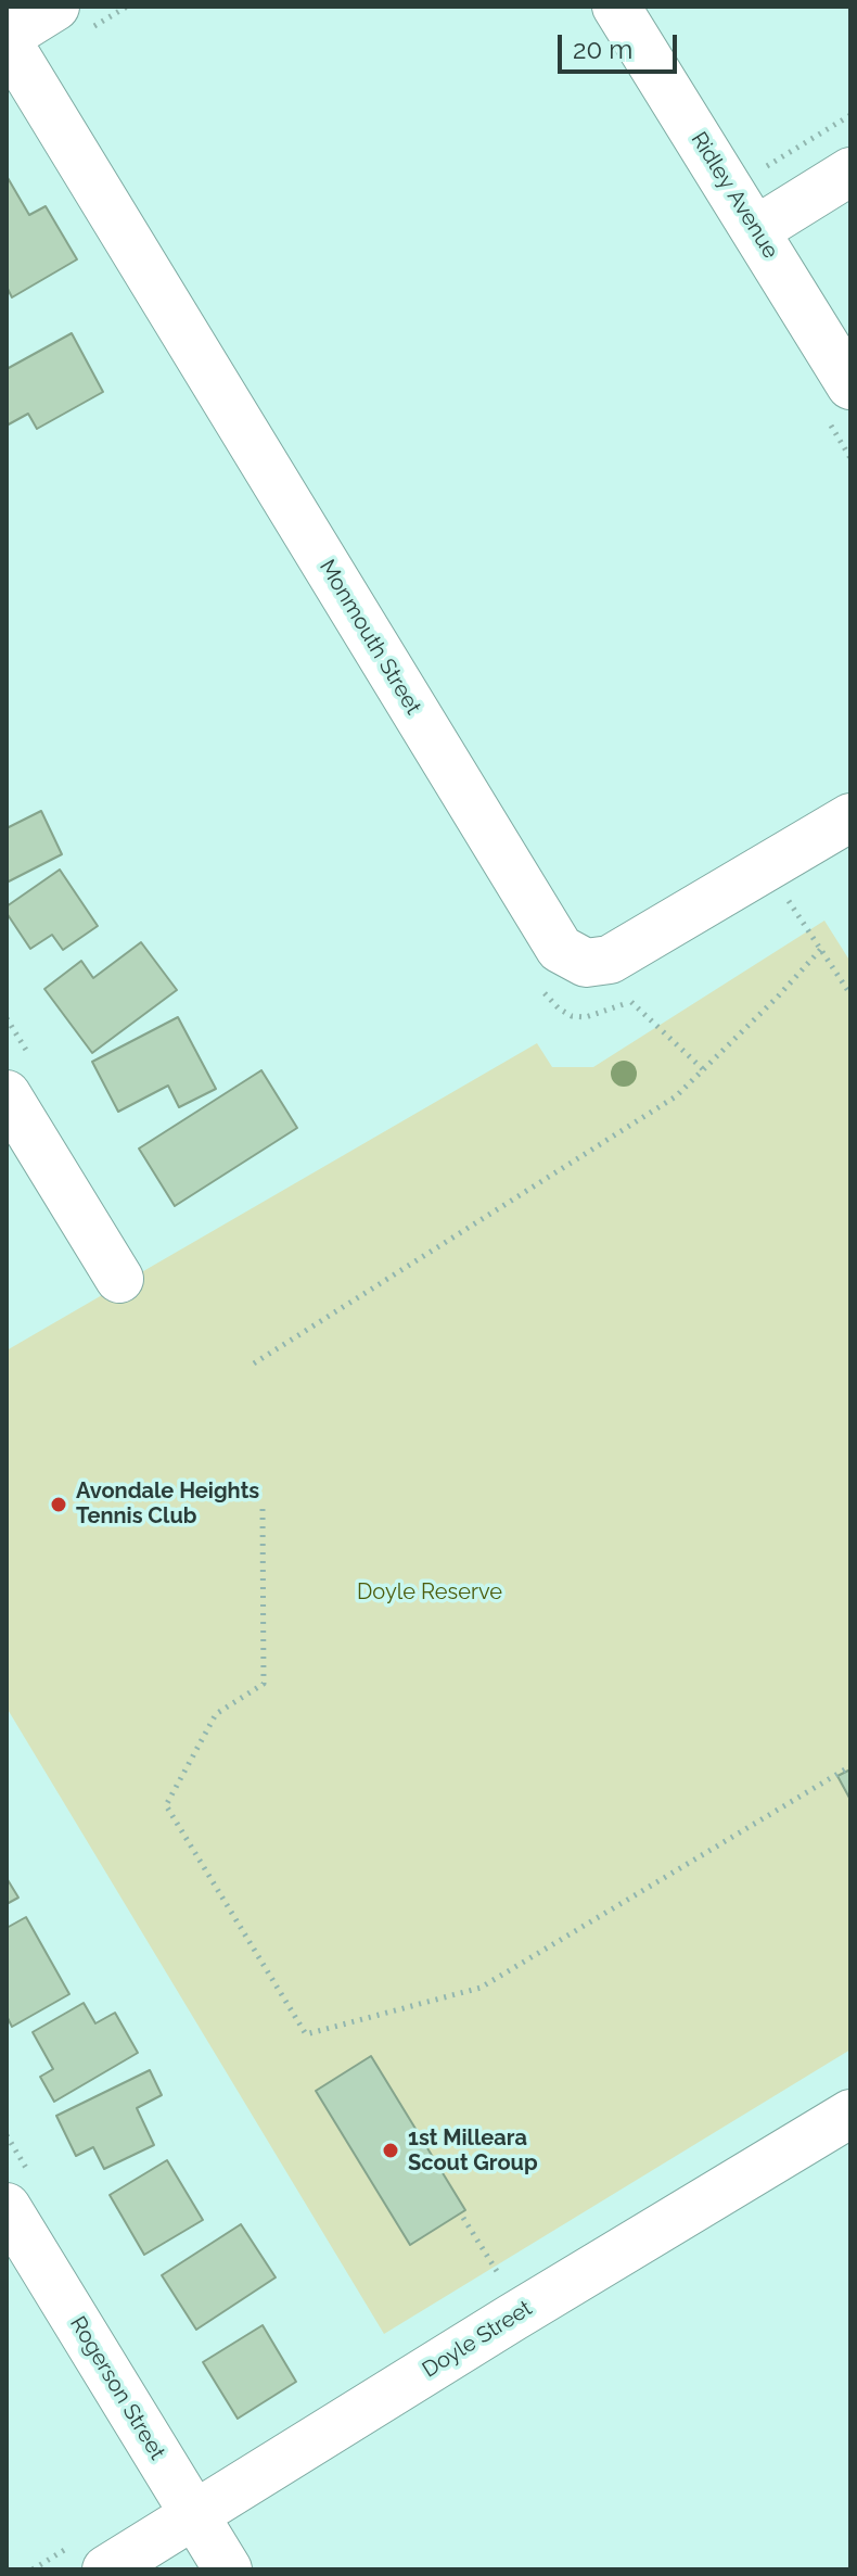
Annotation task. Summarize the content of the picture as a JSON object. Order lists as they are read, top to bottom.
{
  "streets": {
    "street": [
      "Ridley Avenue",
      "Monmouth Street",
      "Doyle Street",
      "Rogerson Street"
    ]
  },
  "crossings": [
    ["Doyle Street", "Rogerson Street"]
  ],
  "parks": ["Doyle Reserve"],
  "places": ["Avondale Heights Tennis Club", "1st Milleara Scout Group"],
  "scale_bar": "20 m"
}
